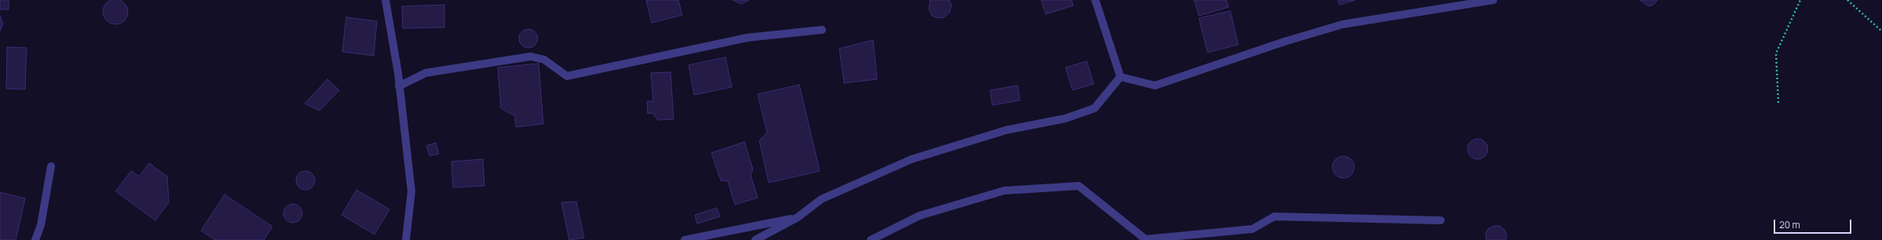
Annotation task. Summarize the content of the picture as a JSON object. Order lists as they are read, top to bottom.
{
  "scale_bar": "20 m"
}
